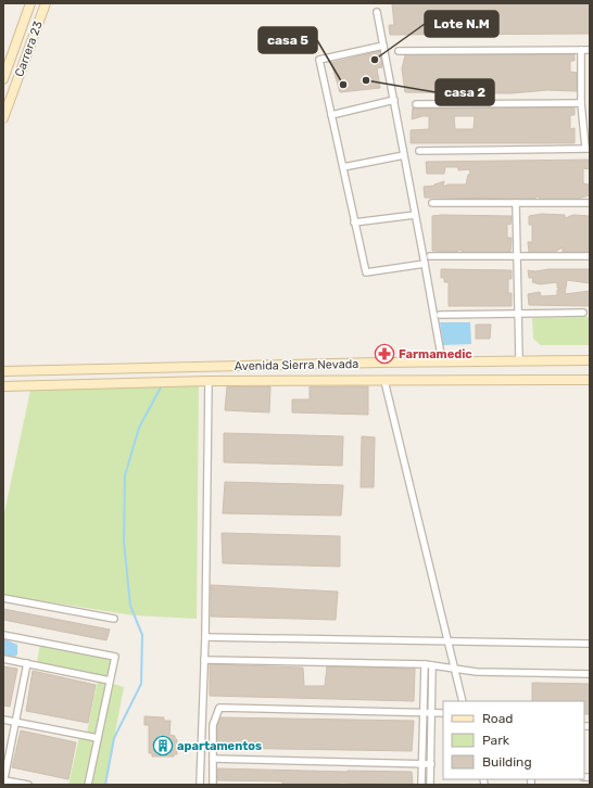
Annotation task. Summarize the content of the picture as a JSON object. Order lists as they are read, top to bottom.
{
  "streets": {
    "main road": ["Carrera 23", "Avenida Sierra Nevada"]
  },
  "places": {
    "other": ["Lote N.M", "casa 2", "casa 5"],
    "pharmacy": ["Farmamedic"],
    "building": ["apartamentos"]
  },
  "legend": ["Road", "Park", "Building"]
}
